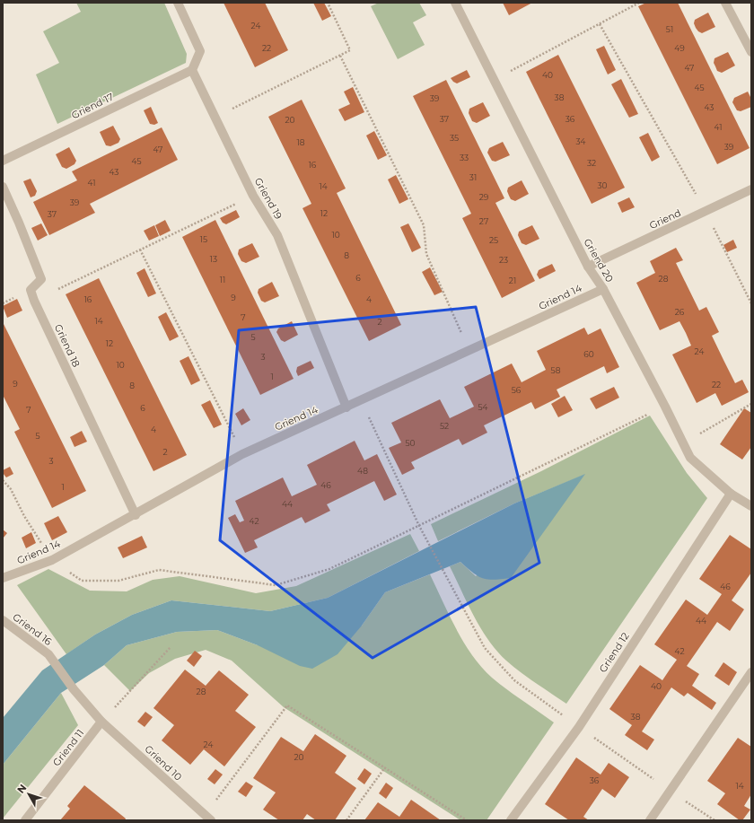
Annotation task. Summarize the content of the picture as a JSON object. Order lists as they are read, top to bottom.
{
  "streets": {
    "street": [
      "Griend 17",
      "Griend 19",
      "Griend",
      "Griend 20",
      "Griend 14",
      "Griend 18",
      "Griend 16",
      "Griend 12",
      "Griend 11",
      "Griend 10"
    ]
  },
  "crossings": [
    ["Griend 17", "Griend 19"],
    ["Griend 19", "Griend 14"],
    ["Griend", "Griend 20"],
    ["Griend 20", "Griend 14"],
    ["Griend 20", "Griend 12"],
    ["Griend 14", "Griend 18"],
    ["Griend 16", "Griend 10"],
    ["Griend 11", "Griend 10"]
  ],
  "house_numbers": [
    "24",
    "51",
    "22",
    "49",
    "47",
    "40",
    "45",
    "38",
    "39",
    "43",
    "37",
    "36",
    "20",
    "41",
    "35",
    "34",
    "18",
    "39",
    "47",
    "33",
    "45",
    "32",
    "16",
    "43",
    "31",
    "41",
    "30",
    "14",
    "29",
    "39",
    "12",
    "37",
    "27",
    "10",
    "15",
    "25",
    "8",
    "13",
    "23",
    "6",
    "28",
    "11",
    "21",
    "9",
    "16",
    "4",
    "26",
    "7",
    "14",
    "2",
    "5",
    "12",
    "24",
    "60",
    "3",
    "10",
    "58",
    "1",
    "9",
    "22",
    "8",
    "56",
    "54",
    "6",
    "7",
    "52",
    "4",
    "5",
    "50",
    "2",
    "3",
    "48",
    "46",
    "1",
    "44",
    "42",
    "46",
    "44",
    "42",
    "40",
    "28",
    "38",
    "24",
    "20",
    "36",
    "14"
  ],
  "north": "top left"
}
